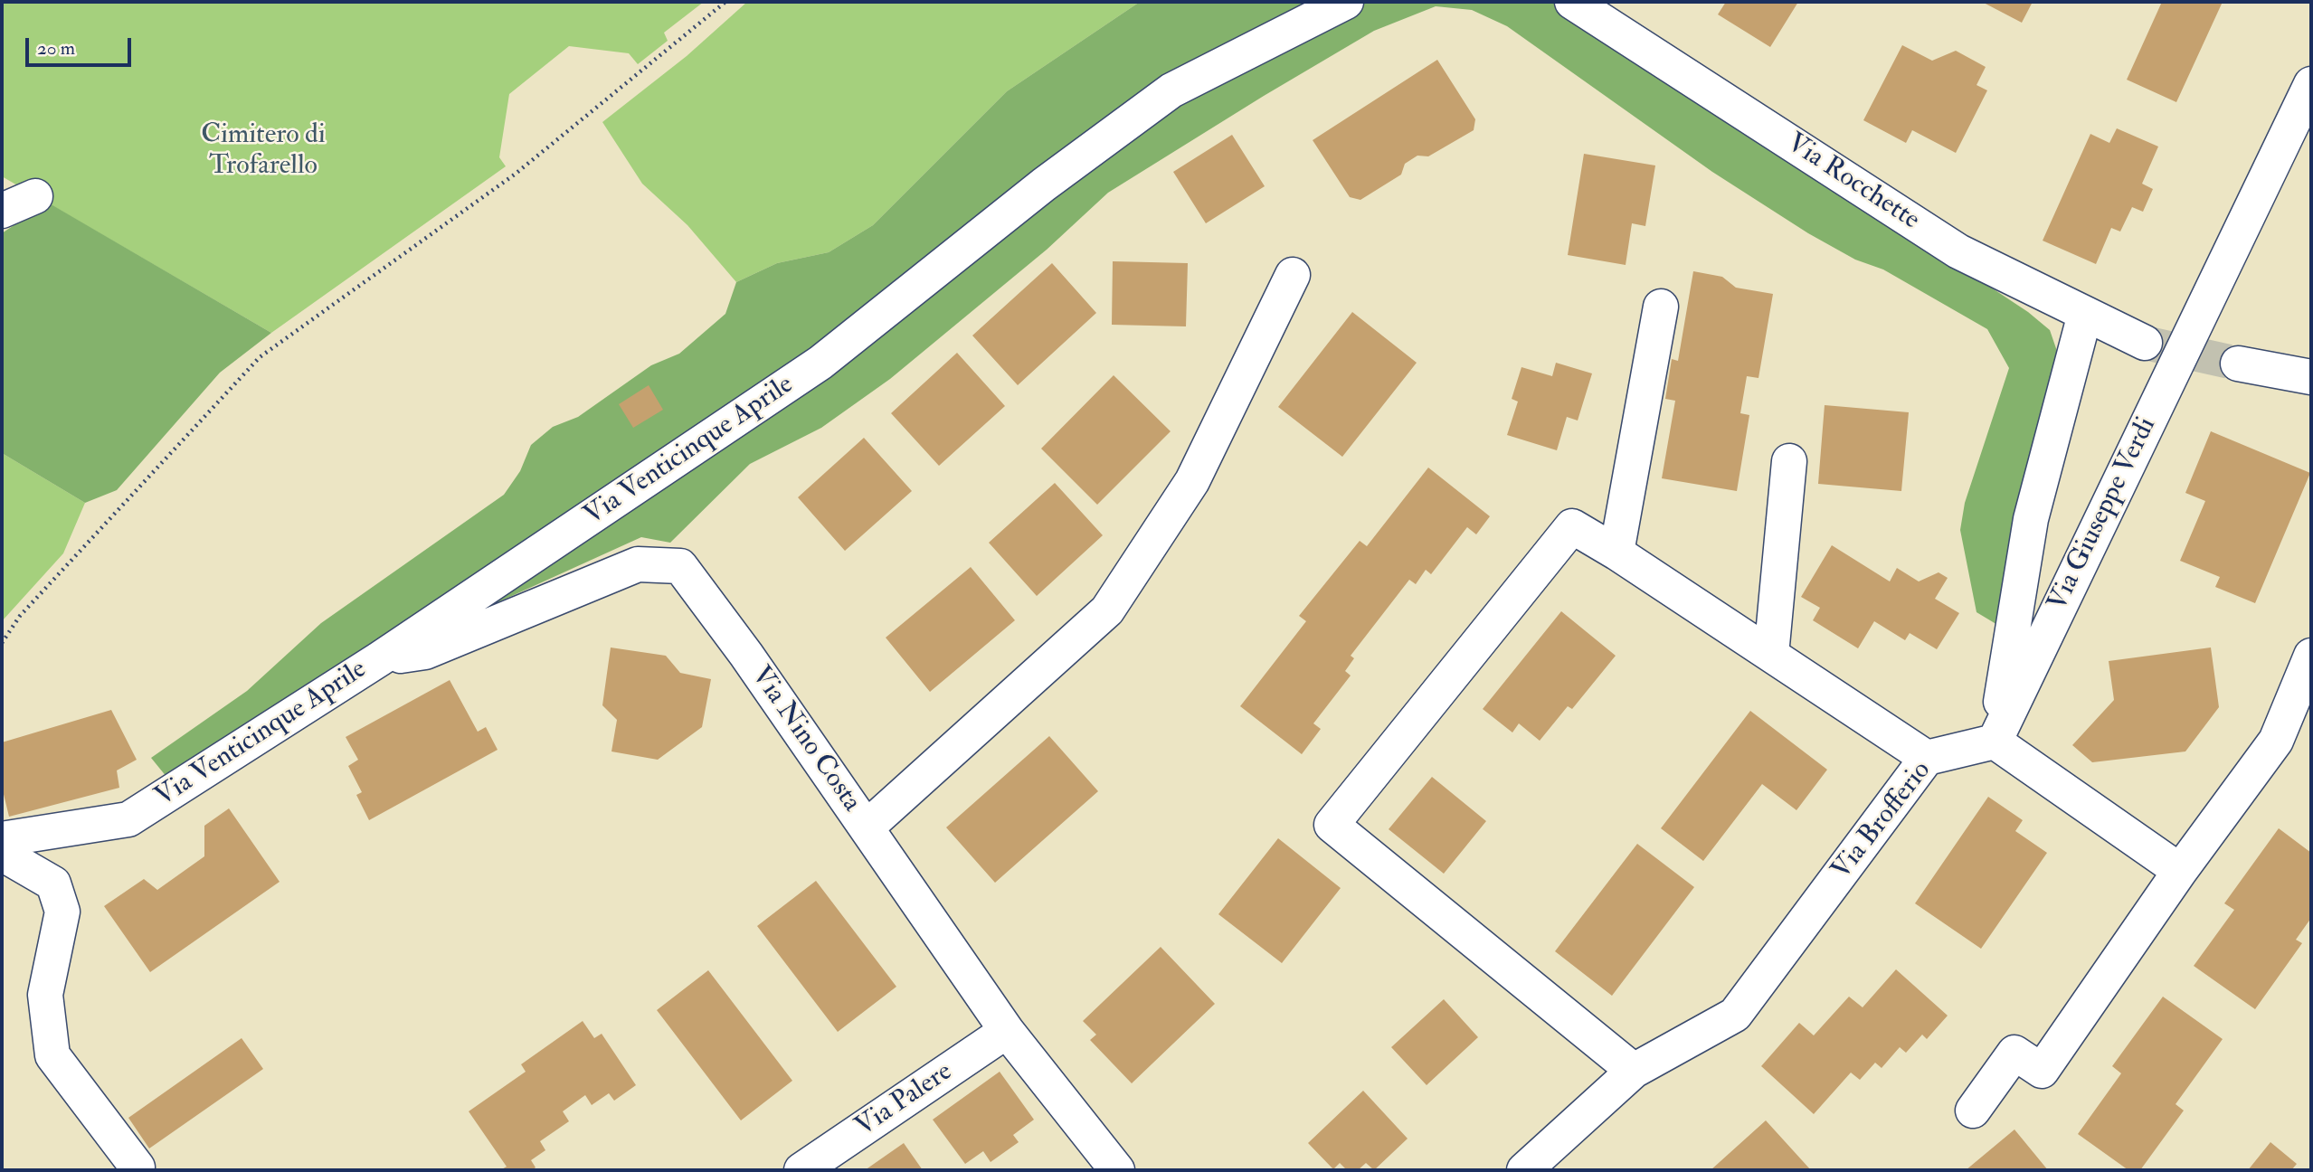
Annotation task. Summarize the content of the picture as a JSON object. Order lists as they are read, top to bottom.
{
  "streets": {
    "street": [
      "Via Rocchette",
      "Via Venticinque Aprile",
      "Via Giuseppe Verdi",
      "Via Nino Costa",
      "Via Brofferio",
      "Via Palere"
    ]
  },
  "crossings": [
    ["Via Venticinque Aprile", "Via Nino Costa"],
    ["Via Giuseppe Verdi", "Via Brofferio"],
    ["Via Nino Costa", "Via Palere"]
  ],
  "parks": ["Cimitero di Trofarello"],
  "scale_bar": "20 m"
}
